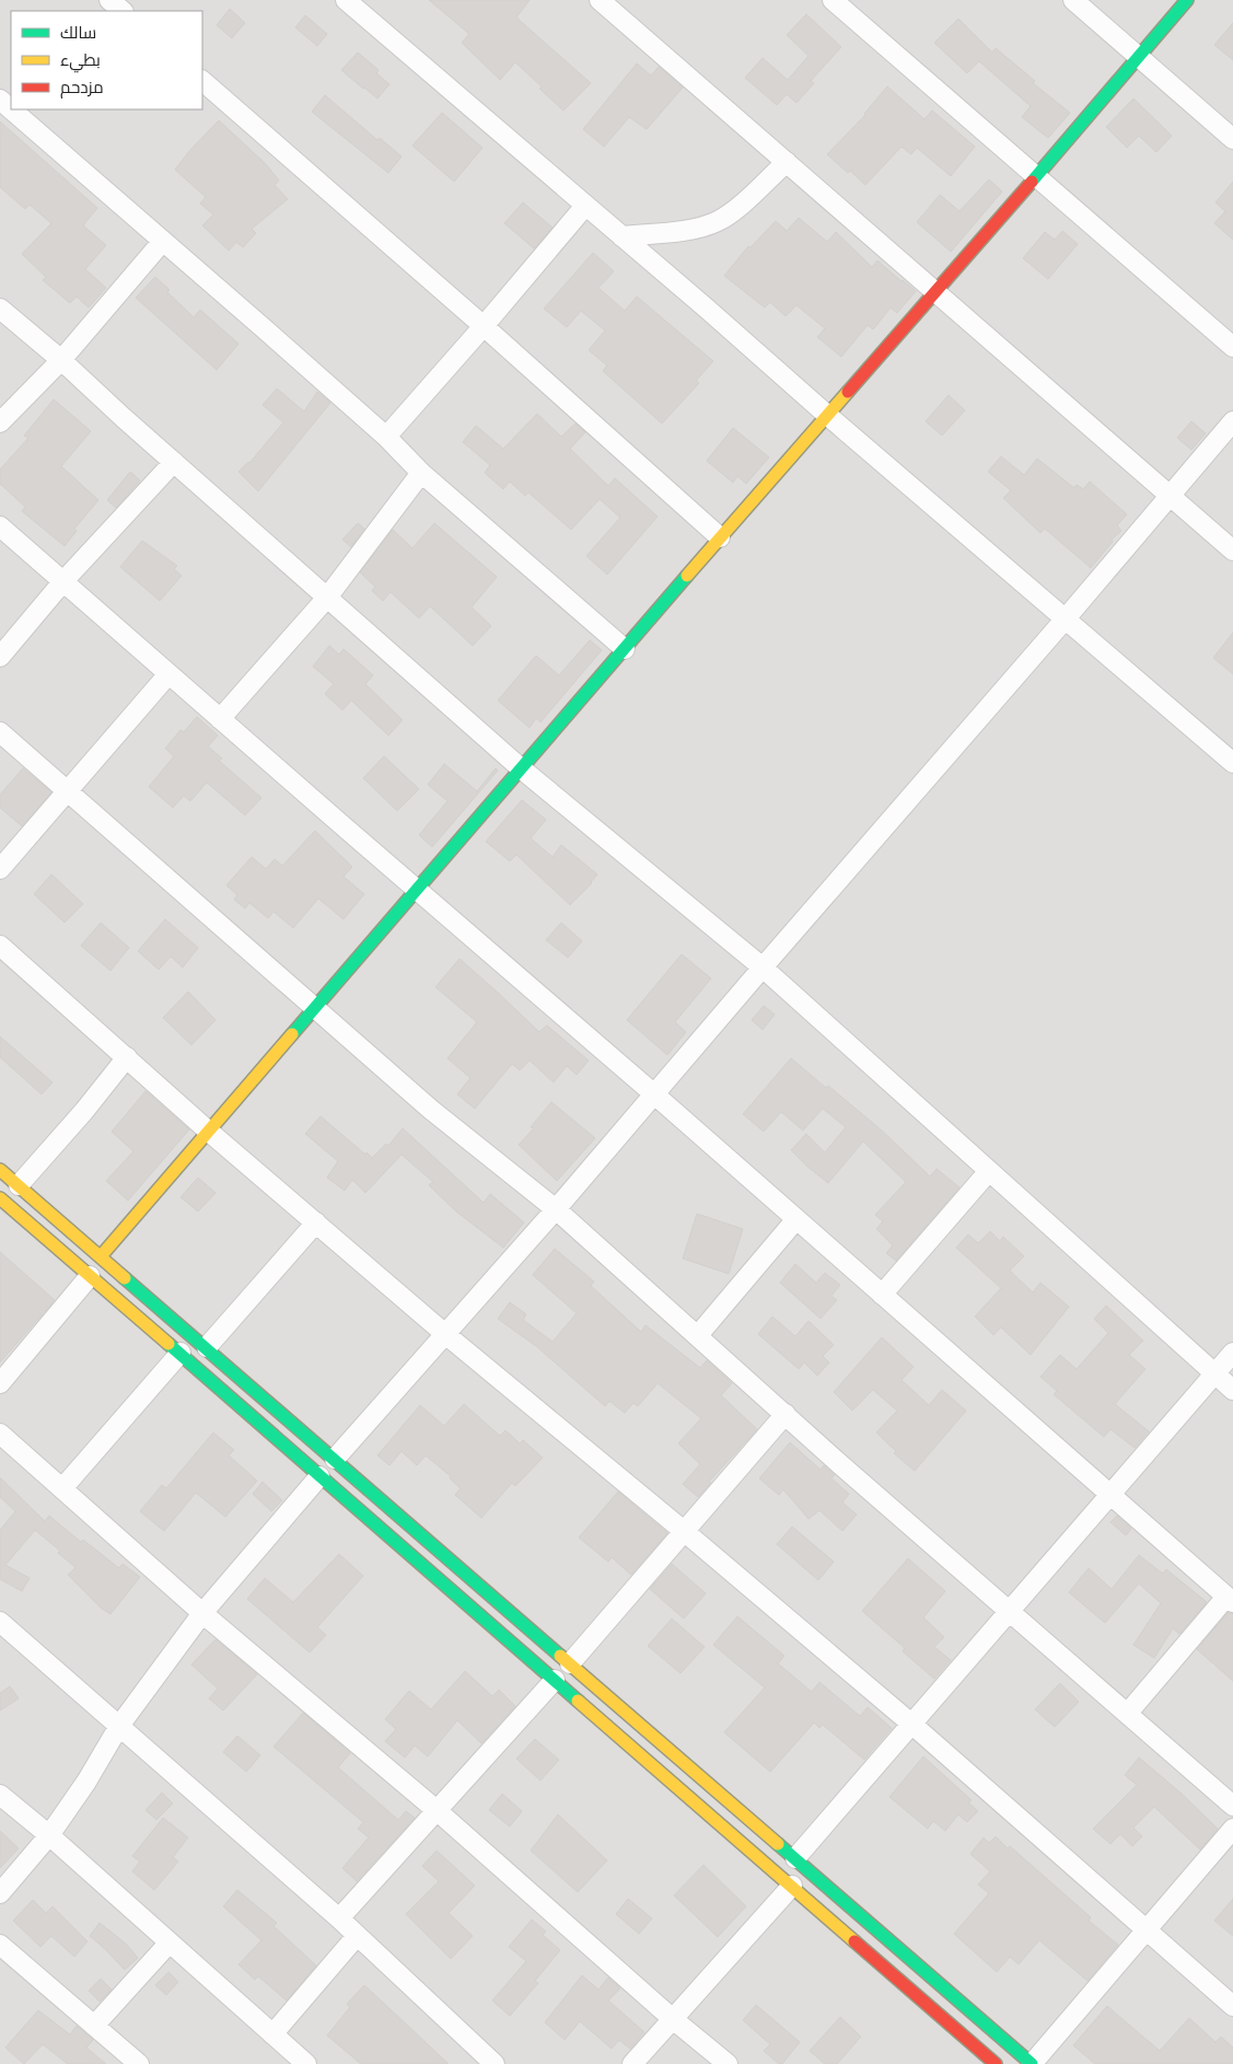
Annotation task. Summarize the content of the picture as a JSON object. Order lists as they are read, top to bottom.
{
  "legend": ["سالك", "بطيء", "مزدحم"]
}
